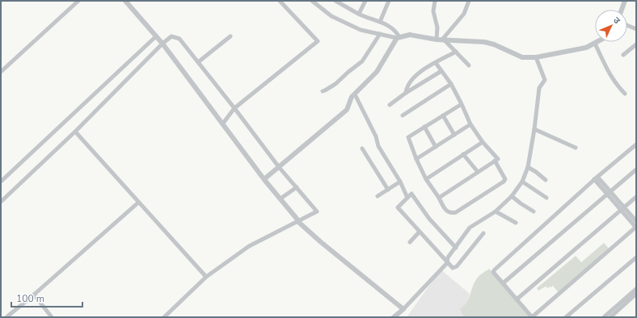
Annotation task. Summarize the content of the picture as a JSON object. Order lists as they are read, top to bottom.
{
  "scale_bar": "100 m",
  "north": "top right"
}
